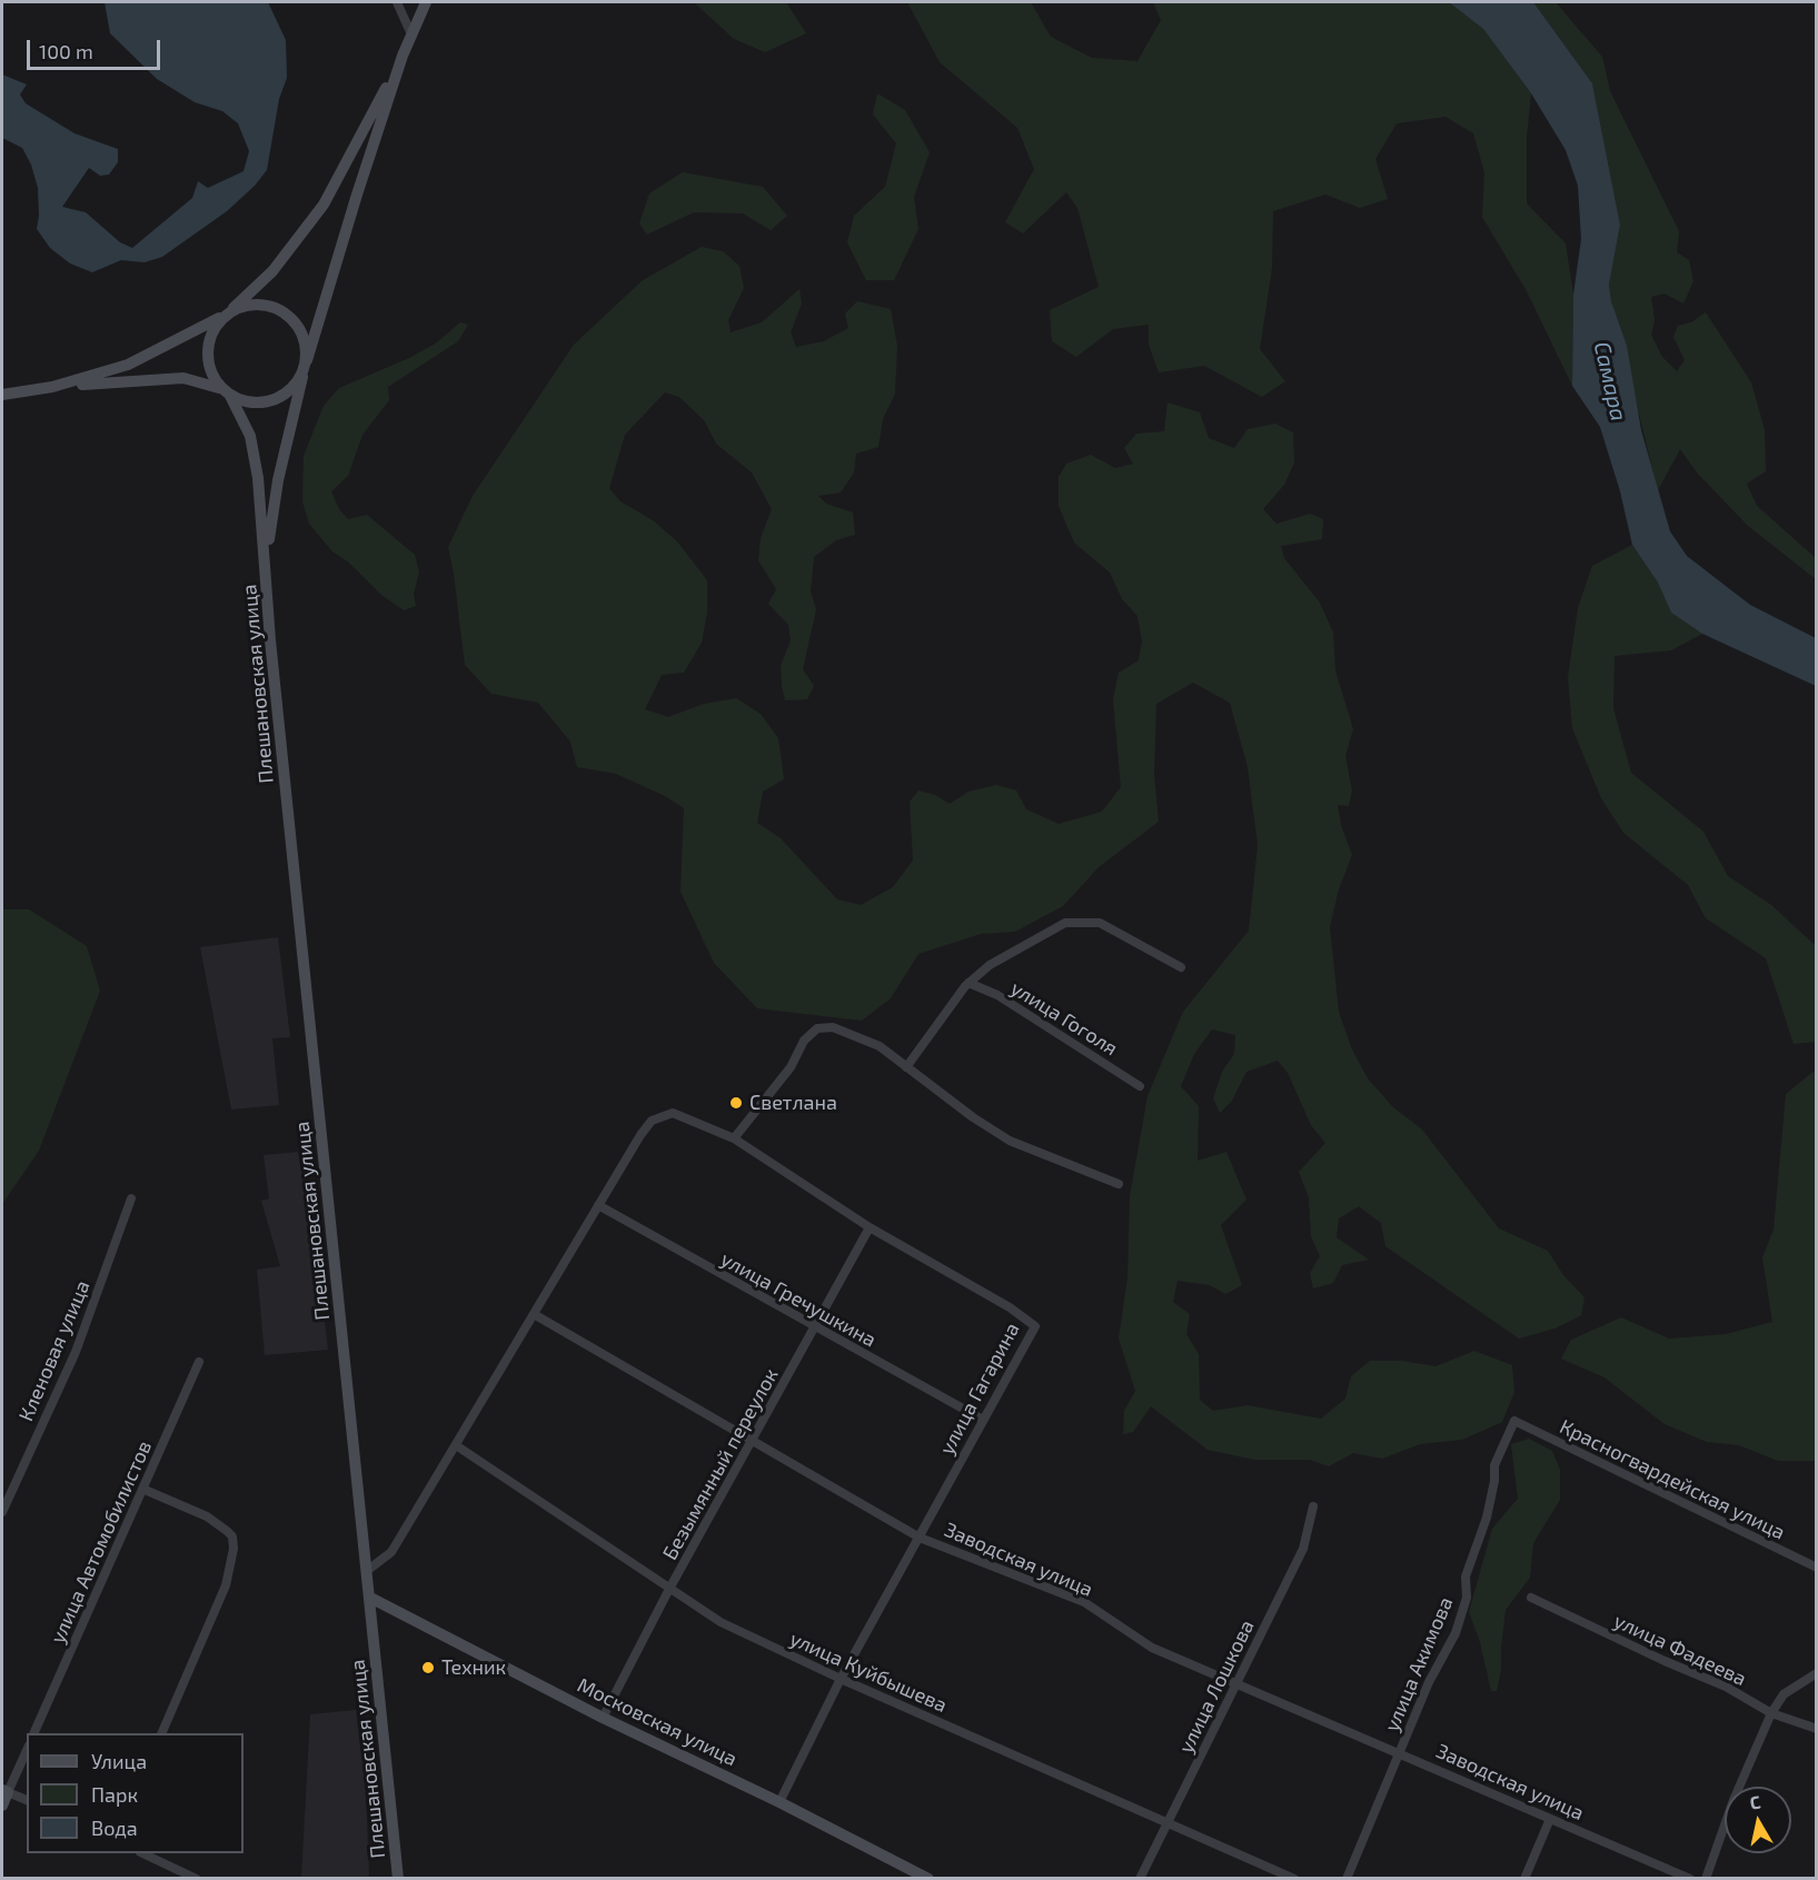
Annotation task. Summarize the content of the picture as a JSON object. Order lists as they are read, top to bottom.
{
  "streets": {
    "main road": ["Плешановская улица", "Московская улица"],
    "street": [
      "улица Гоголя",
      "улица Гречушкина",
      "Кленовая улица",
      "улица Гагарина",
      "Безымянный переулок",
      "Красногвардейская улица",
      "улица Автомобилистов",
      "Заводская улица",
      "улица Фадеева",
      "улица Акимова",
      "улица Куйбышева",
      "улица Лошкова"
    ]
  },
  "crossings": [
    ["Плешановская улица", "Московская улица"],
    ["улица Гречушкина", "улица Гагарина"],
    ["улица Гречушкина", "Безымянный переулок"],
    ["улица Гагарина", "Безымянный переулок"],
    ["улица Гагарина", "Заводская улица"],
    ["улица Гагарина", "улица Куйбышева"],
    ["улица Гагарина", "Московская улица"],
    ["Безымянный переулок", "Заводская улица"],
    ["Безымянный переулок", "улица Куйбышева"],
    ["Безымянный переулок", "Московская улица"],
    ["Красногвардейская улица", "улица Акимова"],
    ["Заводская улица", "улица Акимова"],
    ["Заводская улица", "улица Лошкова"],
    ["улица Куйбышева", "улица Лошкова"]
  ],
  "water": ["Самара"],
  "places": ["Светлана", "Техник"],
  "legend": ["Улица", "Парк", "Вода"],
  "scale_bar": "100 m",
  "north": "top"
}
